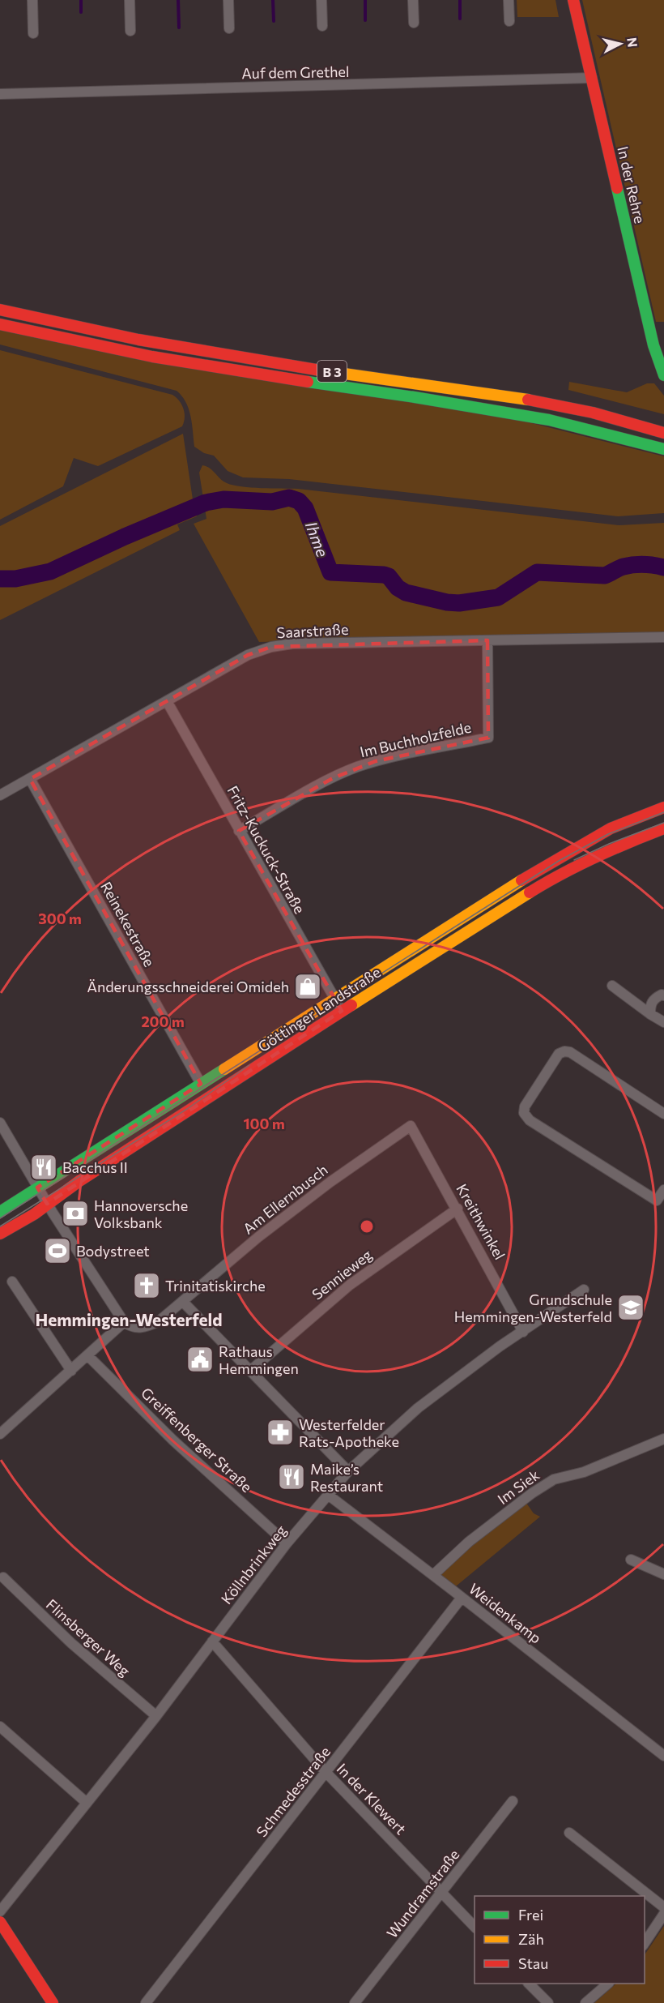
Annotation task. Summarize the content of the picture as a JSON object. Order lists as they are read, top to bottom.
{
  "streets": {
    "main road": ["In der Rehre", "B 3", "Göttinger Landstraße"],
    "street": [
      "Auf dem Grethel",
      "Saarstraße",
      "Im Buchholzfelde",
      "Fritz-Kuckuck-Straße",
      "Reinekestraße",
      "Am Ellernbusch",
      "Kreithwinkel",
      "Sennieweg",
      "Greiffenberger Straße",
      "Im Siek",
      "Köllnbrinkweg",
      "Weidenkamp",
      "Flinsberger Weg",
      "Schmedesstraße",
      "In der Klewert",
      "Wundramstraße"
    ]
  },
  "crossings": [
    ["Auf dem Grethel", "In der Rehre"],
    ["Saarstraße", "Im Buchholzfelde"],
    ["Saarstraße", "Fritz-Kuckuck-Straße"],
    ["Saarstraße", "Reinekestraße"],
    ["Im Buchholzfelde", "Fritz-Kuckuck-Straße"],
    ["Fritz-Kuckuck-Straße", "Göttinger Landstraße"],
    ["Reinekestraße", "Göttinger Landstraße"],
    ["Am Ellernbusch", "Kreithwinkel"],
    ["Kreithwinkel", "Sennieweg"],
    ["Kreithwinkel", "Köllnbrinkweg"],
    ["Greiffenberger Straße", "Köllnbrinkweg"],
    ["Im Siek", "Weidenkamp"],
    ["Köllnbrinkweg", "Weidenkamp"],
    ["Köllnbrinkweg", "Flinsberger Weg"],
    ["Köllnbrinkweg", "In der Klewert"],
    ["Weidenkamp", "Schmedesstraße"],
    ["Schmedesstraße", "In der Klewert"],
    ["In der Klewert", "Wundramstraße"]
  ],
  "districts": ["Hemmingen-Westerfeld"],
  "water": ["Ihme"],
  "places": {
    "shop": ["Änderungsschneiderei Omideh"],
    "restaurant": ["Bacchus II", "Maike’s Restaurant"],
    "bank": ["Hannoversche Volksbank"],
    "sports": ["Bodystreet"],
    "church": ["Trinitatiskirche"],
    "school or university": ["Grundschule Hemmingen-Westerfeld"],
    "public building": ["Rathaus Hemmingen"],
    "pharmacy": ["Westerfelder Rats-Apotheke"]
  },
  "legend": ["Frei", "Zäh", "Stau"],
  "north": "right",
  "rings": ["300 m", "200 m", "100 m"]
}
